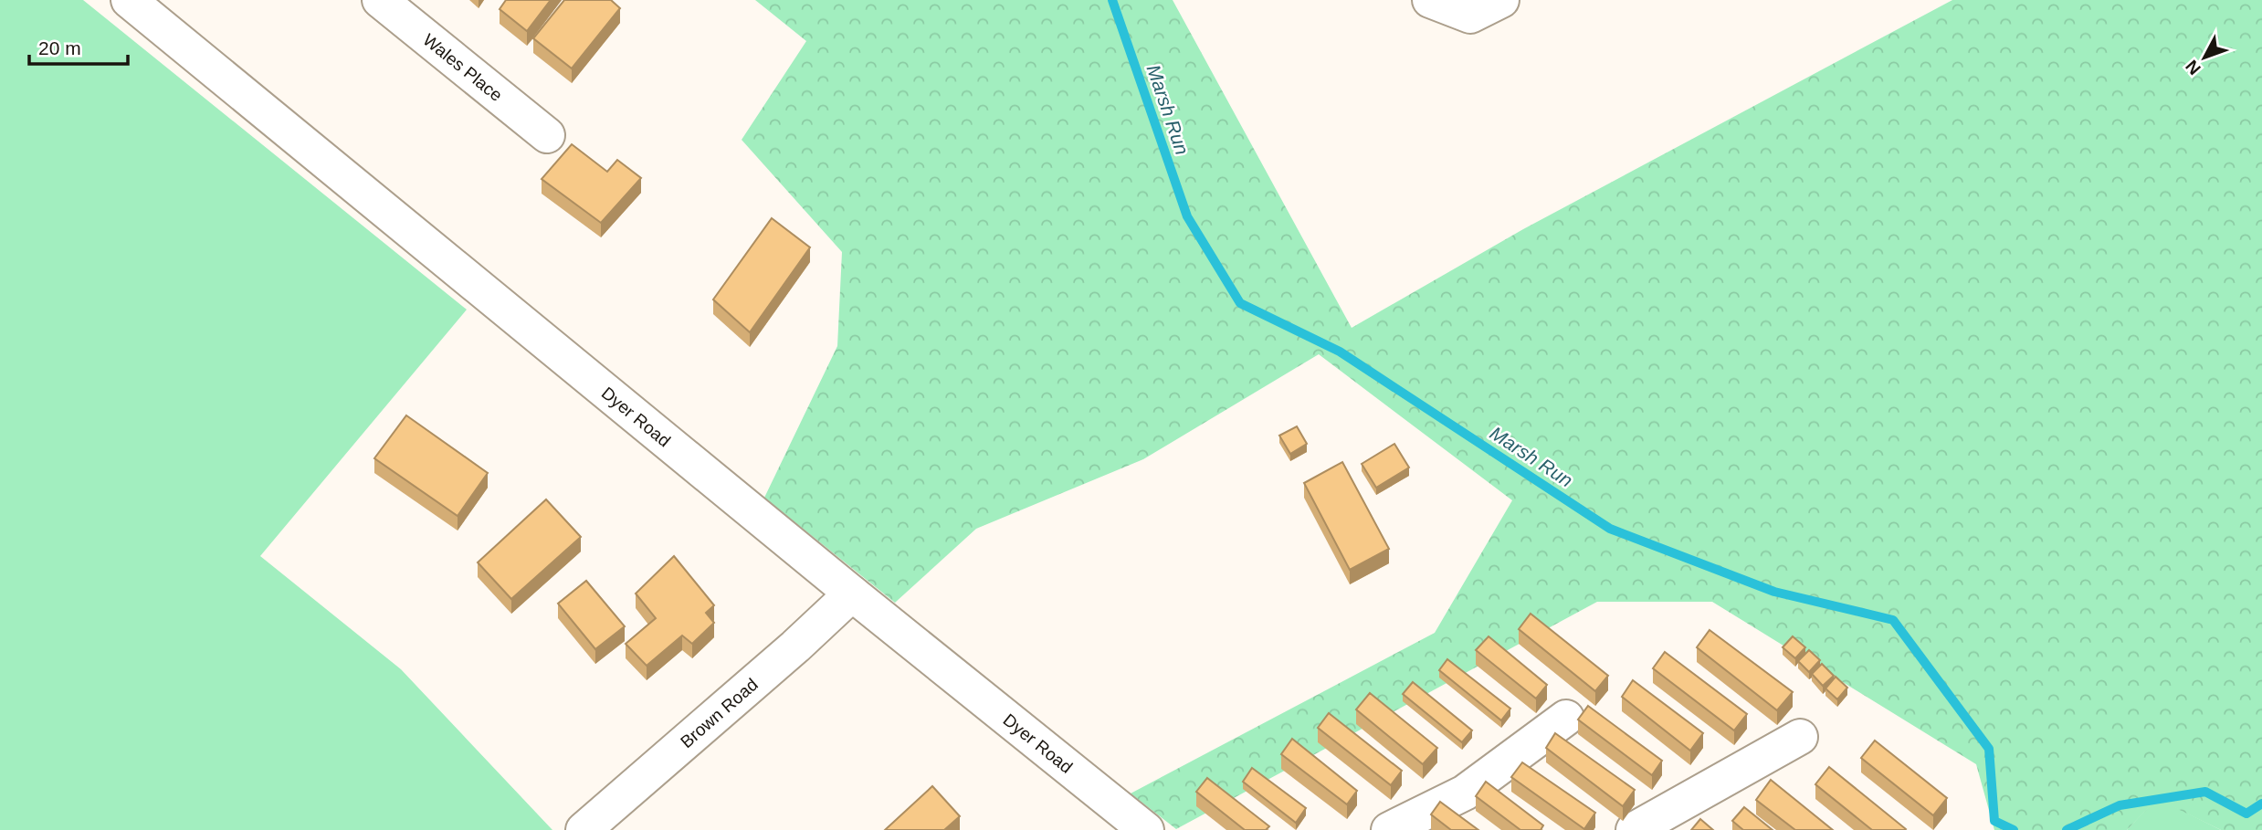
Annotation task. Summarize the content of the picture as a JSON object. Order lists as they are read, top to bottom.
{
  "streets": {
    "street": ["Wales Place", "Dyer Road", "Brown Road"]
  },
  "crossings": [
    ["Dyer Road", "Brown Road"]
  ],
  "water": ["Marsh Run"],
  "scale_bar": "20 m",
  "north": "bottom left"
}
